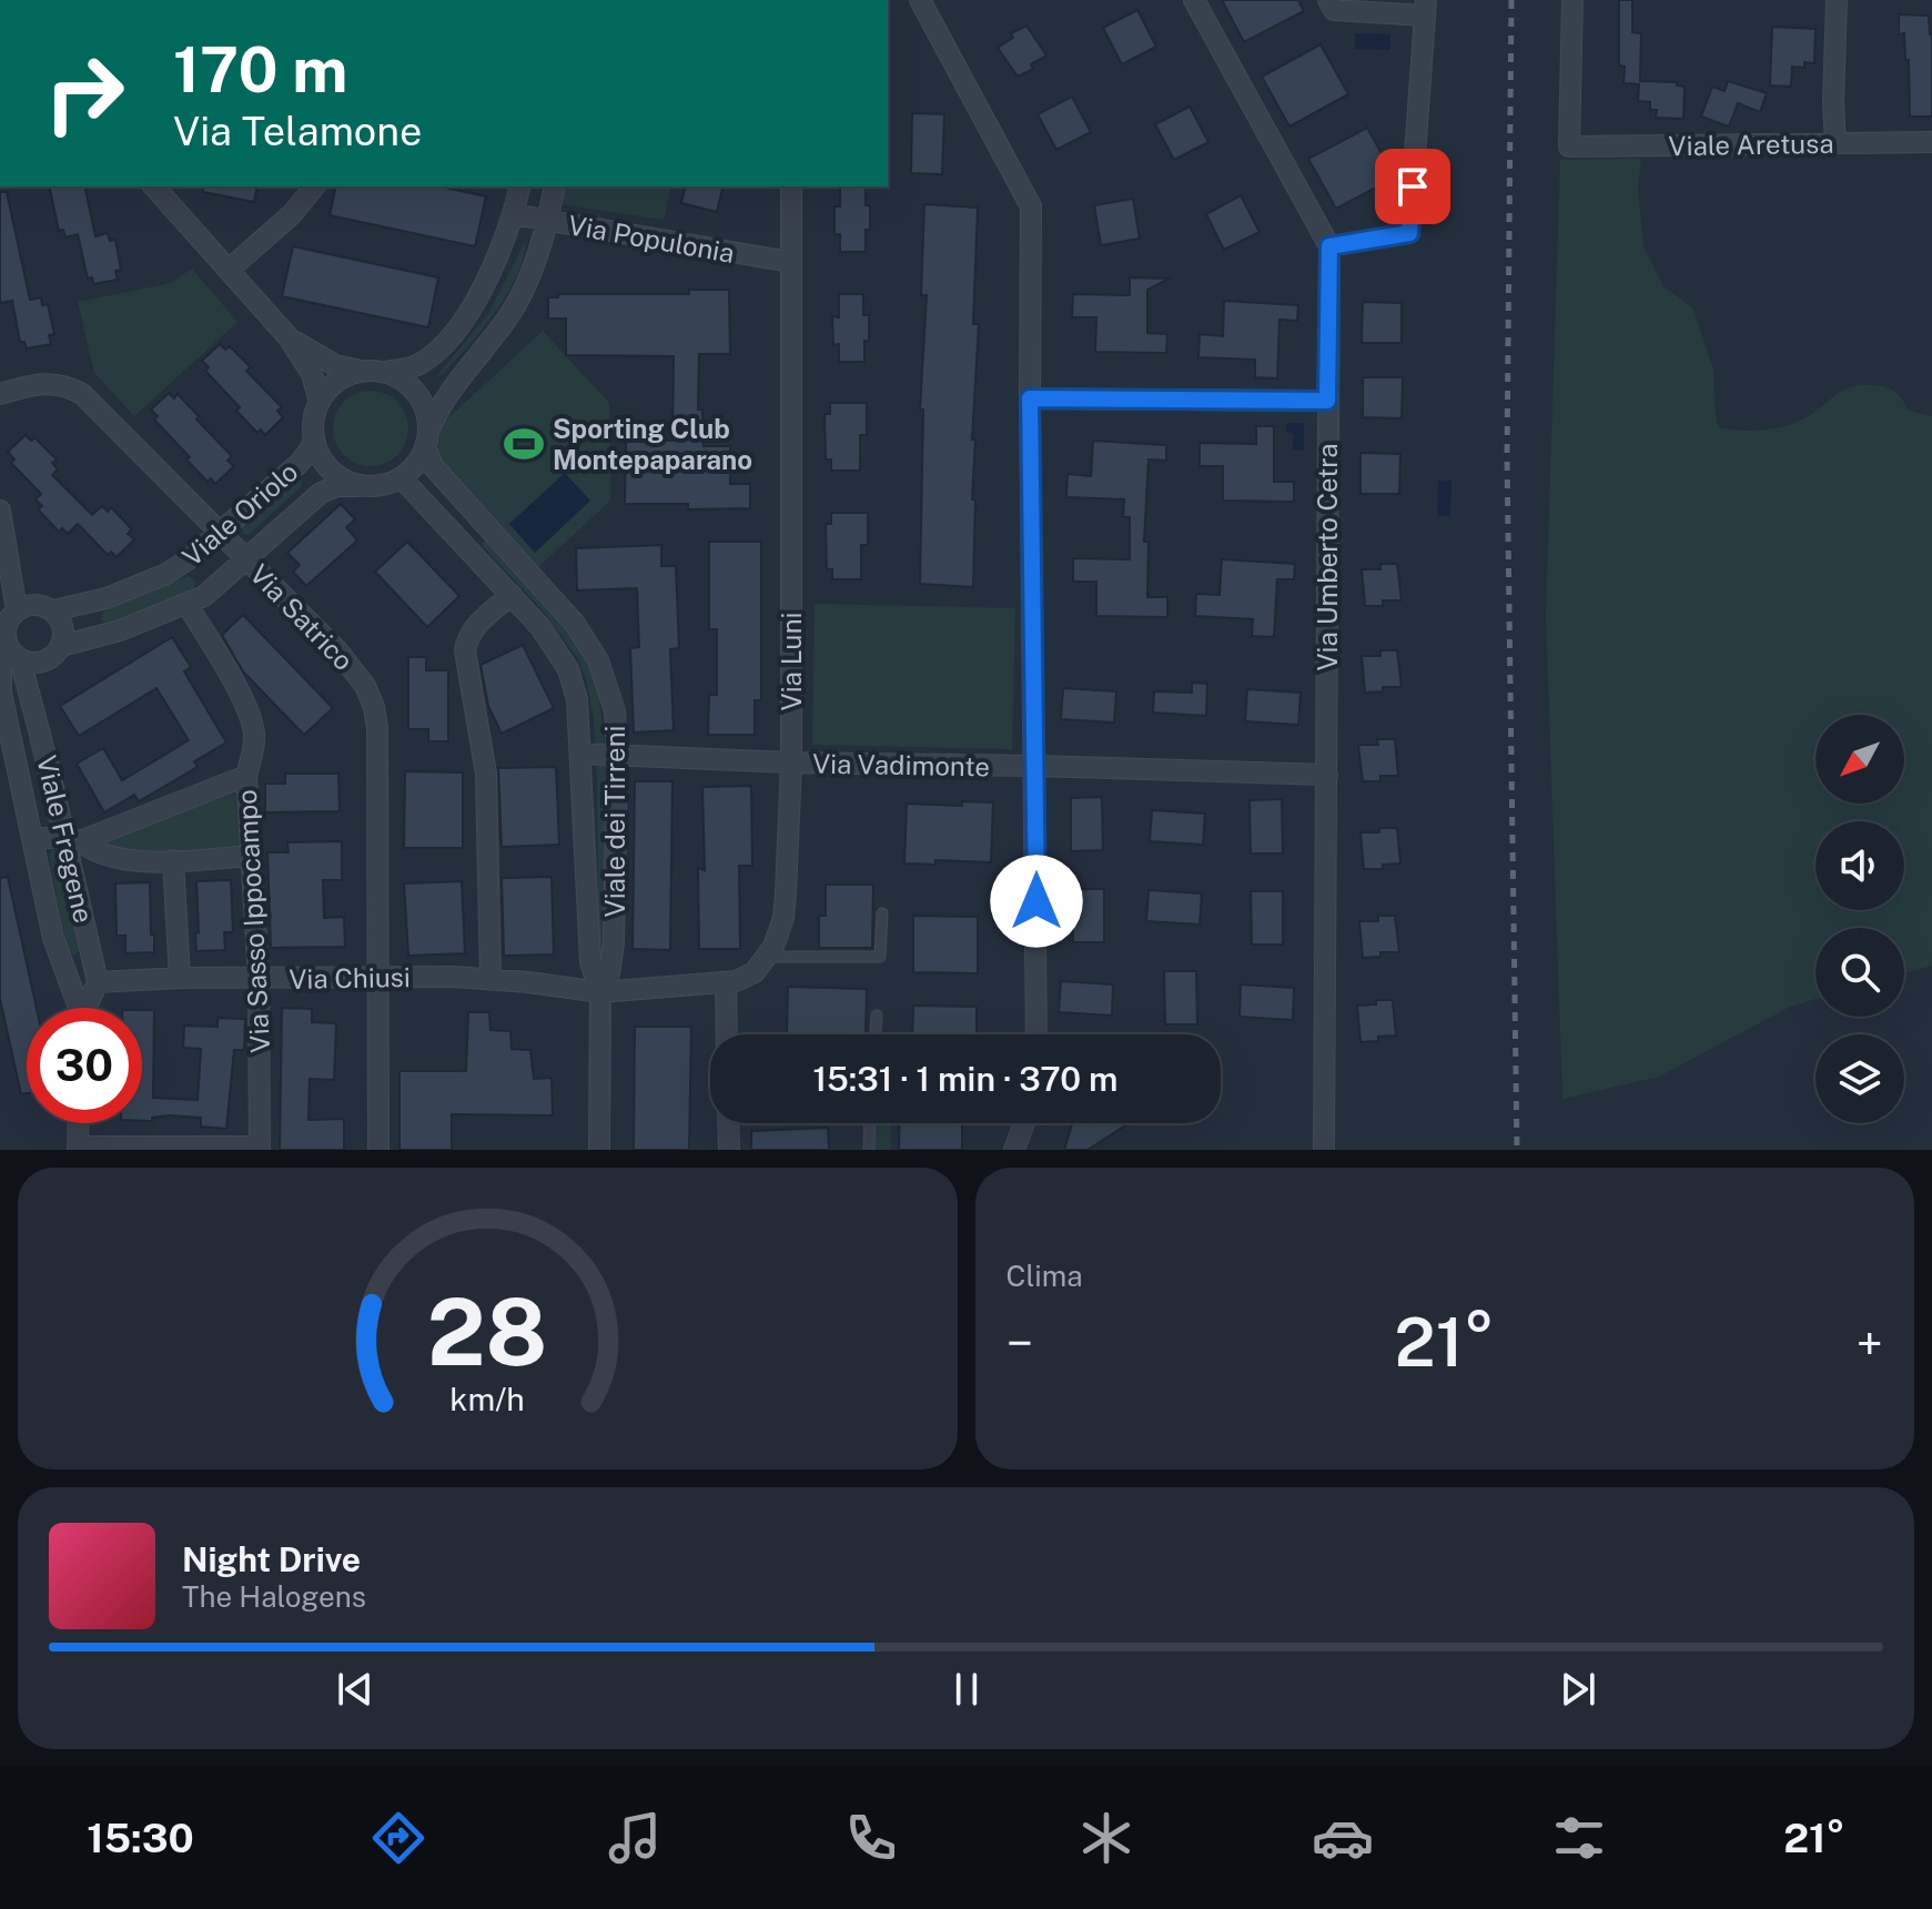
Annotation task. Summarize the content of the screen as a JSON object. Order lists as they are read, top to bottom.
{
  "streets": {
    "street": [
      "Viale Aretusa",
      "Via Populonia",
      "Viale Oriolo",
      "Via Umberto Cetra",
      "Via Satrico",
      "Via Luni",
      "Via Vadimonte",
      "Viale dei Tirreni",
      "Viale Fregene",
      "Via Sasso Ippocampo",
      "Via Chiusi"
    ]
  },
  "crossings": [
    ["Via Populonia", "Via Luni"],
    ["Viale Oriolo", "Via Satrico"],
    ["Viale Oriolo", "Viale dei Tirreni"],
    ["Viale Oriolo", "Viale Fregene"],
    ["Viale Oriolo", "Via Sasso Ippocampo"],
    ["Via Umberto Cetra", "Via Vadimonte"],
    ["Via Satrico", "Via Chiusi"],
    ["Via Luni", "Via Vadimonte"],
    ["Via Vadimonte", "Viale dei Tirreni"],
    ["Viale dei Tirreni", "Via Chiusi"],
    ["Viale Fregene", "Via Chiusi"],
    ["Via Sasso Ippocampo", "Via Chiusi"]
  ],
  "places": {
    "sports": ["Sporting Club Montepaparano"]
  },
  "north": "bottom left",
  "page": {
    "turn": ["170 m", "Via Telamone"],
    "limit": "30",
    "trip": "15:31 · 1 min · 370 m",
    "tile": "Clima",
    "heat": ["−", "21°", "+"],
    "song": ["Night Drive", "The Halogens"],
    "tabs": ["15:30", "21°"],
    "gauge": ["28", "km/h"]
  }
}
